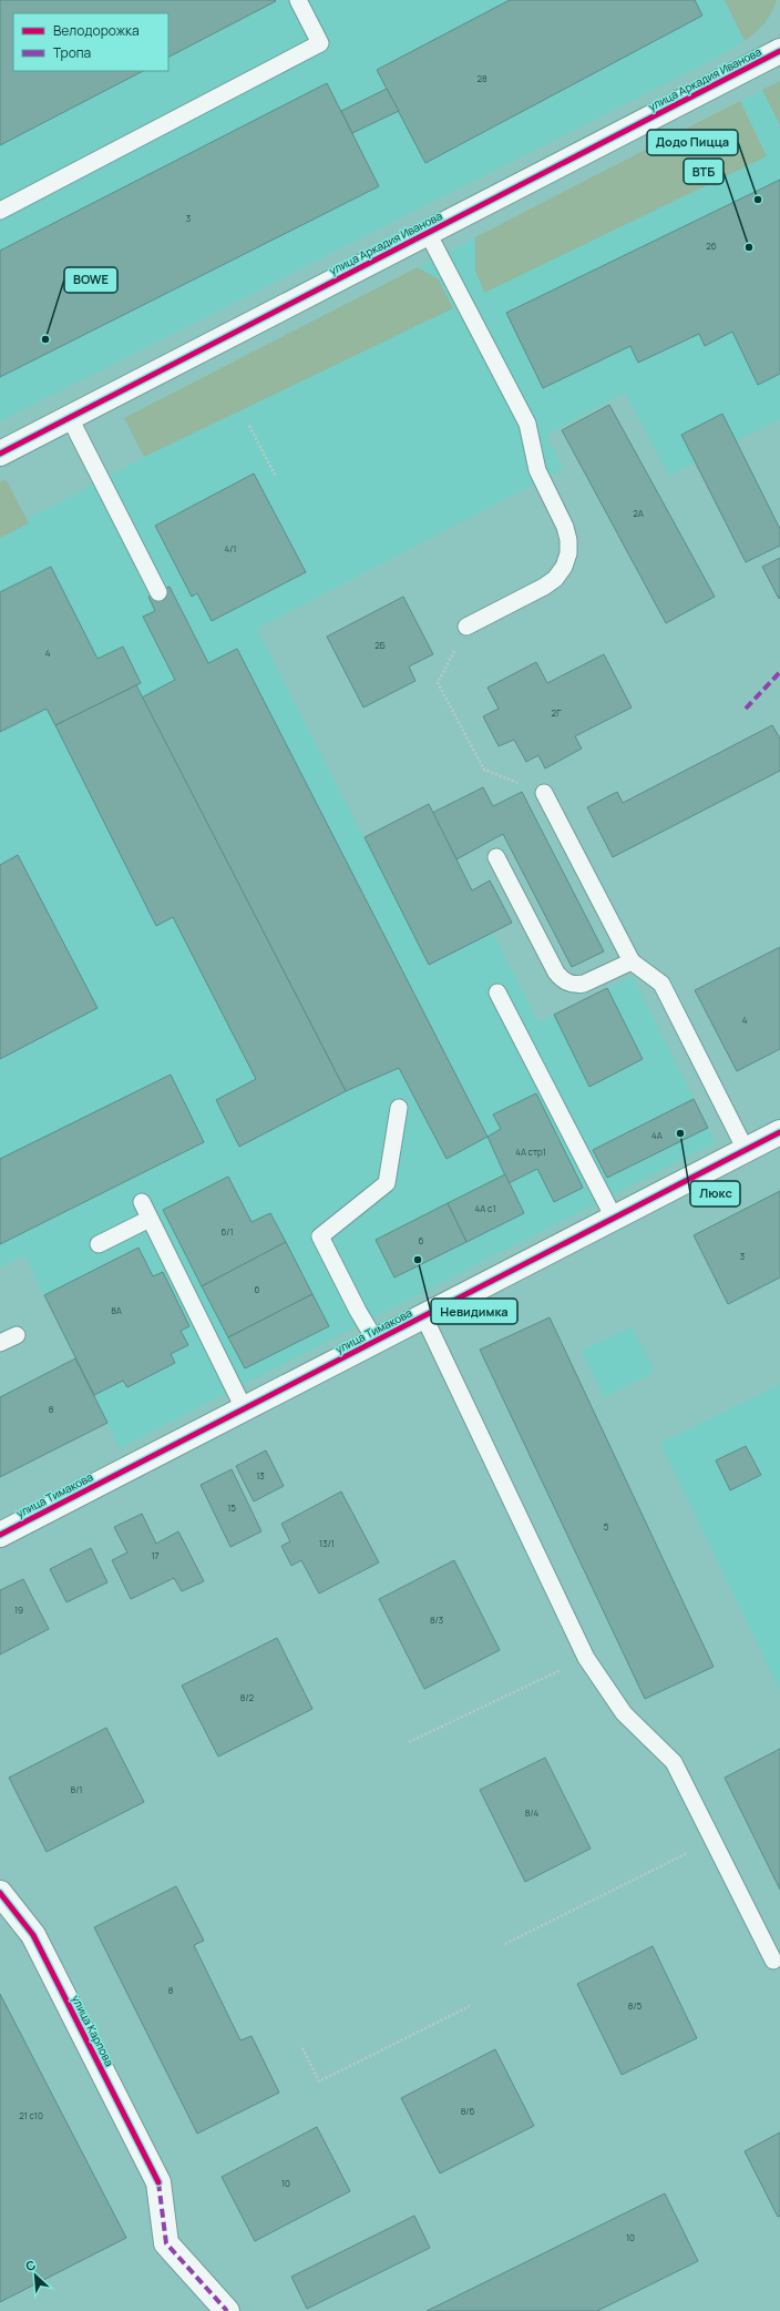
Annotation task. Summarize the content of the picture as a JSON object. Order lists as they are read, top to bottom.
{
  "streets": {
    "street": ["улица Аркадия Иванова", "улица Тимакова", "улица Карпова"]
  },
  "places": [
    "Додо Пицца",
    "ВТБ",
    "BOWE",
    "Люкс",
    "Невидимка"
  ],
  "house_numbers": [
    "28",
    "3",
    "26",
    "2А",
    "4/1",
    "2Б",
    "4",
    "2Г",
    "4",
    "4А",
    "4А стр1",
    "4А с1",
    "6/1",
    "6",
    "3",
    "6",
    "8А",
    "8",
    "13",
    "15",
    "5",
    "13/1",
    "17",
    "19",
    "8/3",
    "8/2",
    "8/1",
    "8/4",
    "8",
    "8/5",
    "8/6",
    "21 с10",
    "10",
    "10"
  ],
  "legend": ["Велодорожка", "Тропа"],
  "north": "top left"
}
